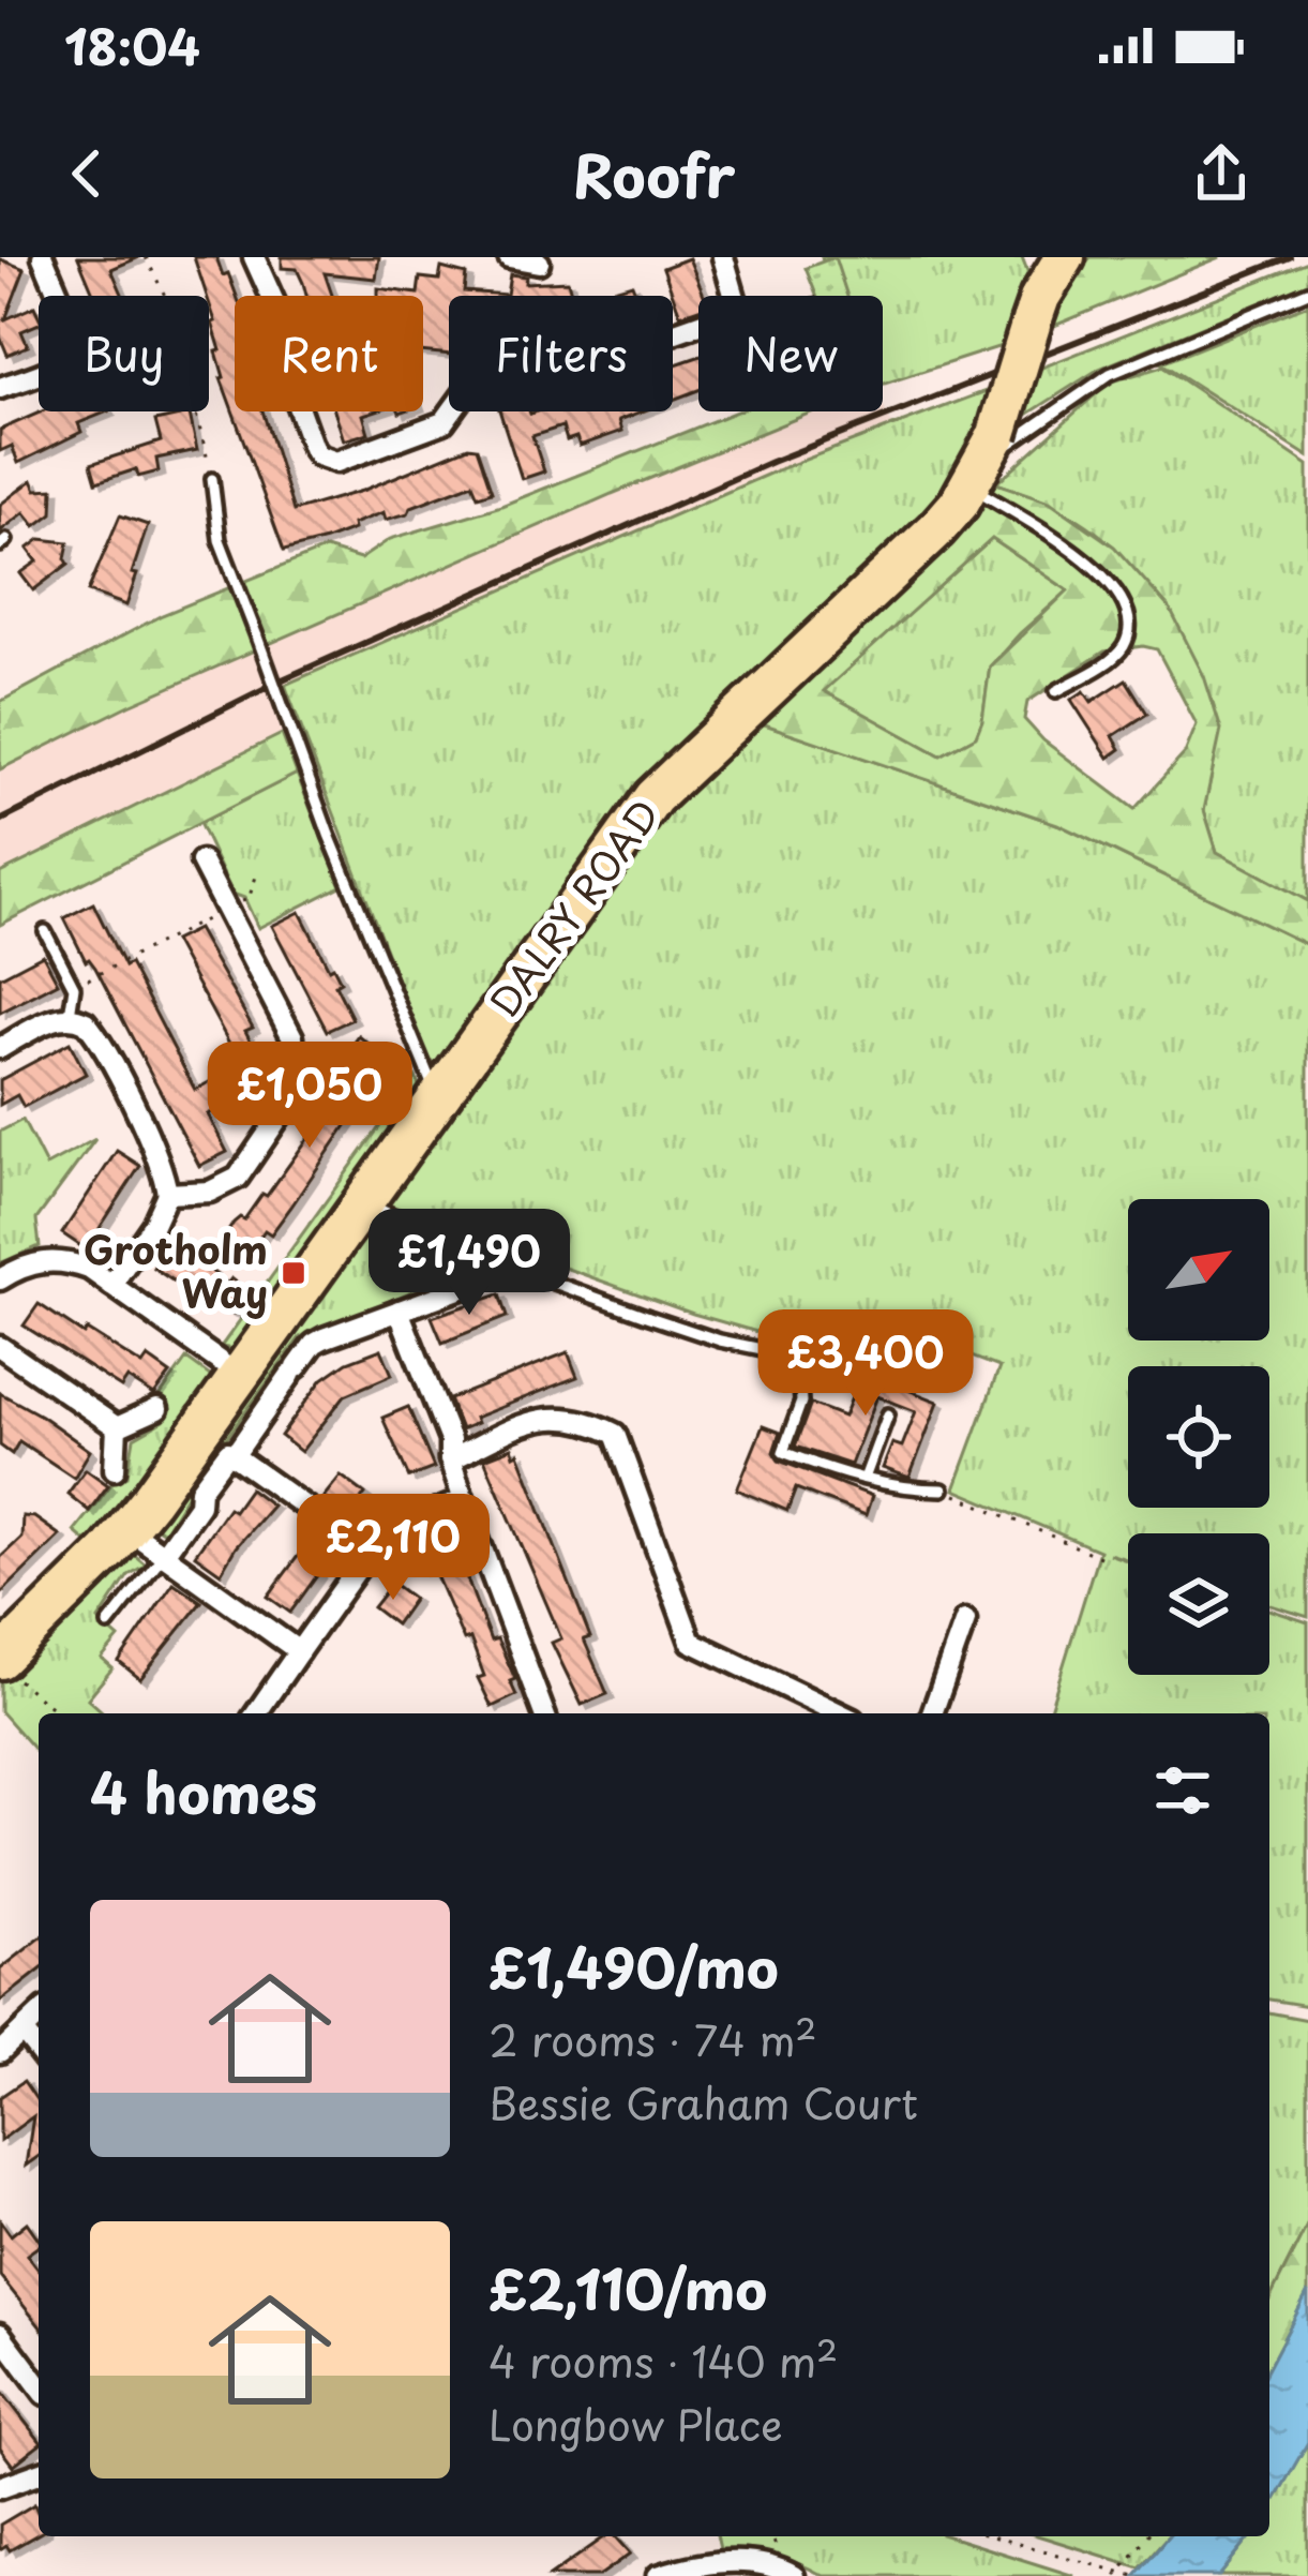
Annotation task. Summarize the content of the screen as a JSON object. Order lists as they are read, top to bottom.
{
  "streets": {
    "highway": ["DALRY ROAD"]
  },
  "places": {
    "transit": ["Grotholm Way"]
  },
  "north": "top right",
  "page": {
    "status": "18:04",
    "header": "Roofr",
    "chip": [
      "Buy",
      "Rent",
      "Filters",
      "New"
    ],
    "price": [
      "£1,050",
      "£1,490",
      "£3,400",
      "£2,110"
    ],
    "heading": "4 homes",
    "list": [
      {
        "name": "£1,490/mo",
        "note": "2 rooms · 74 m² · Bessie Graham Court"
      },
      {
        "name": "£2,110/mo",
        "note": "4 rooms · 140 m² · Longbow Place"
      }
    ]
  }
}
